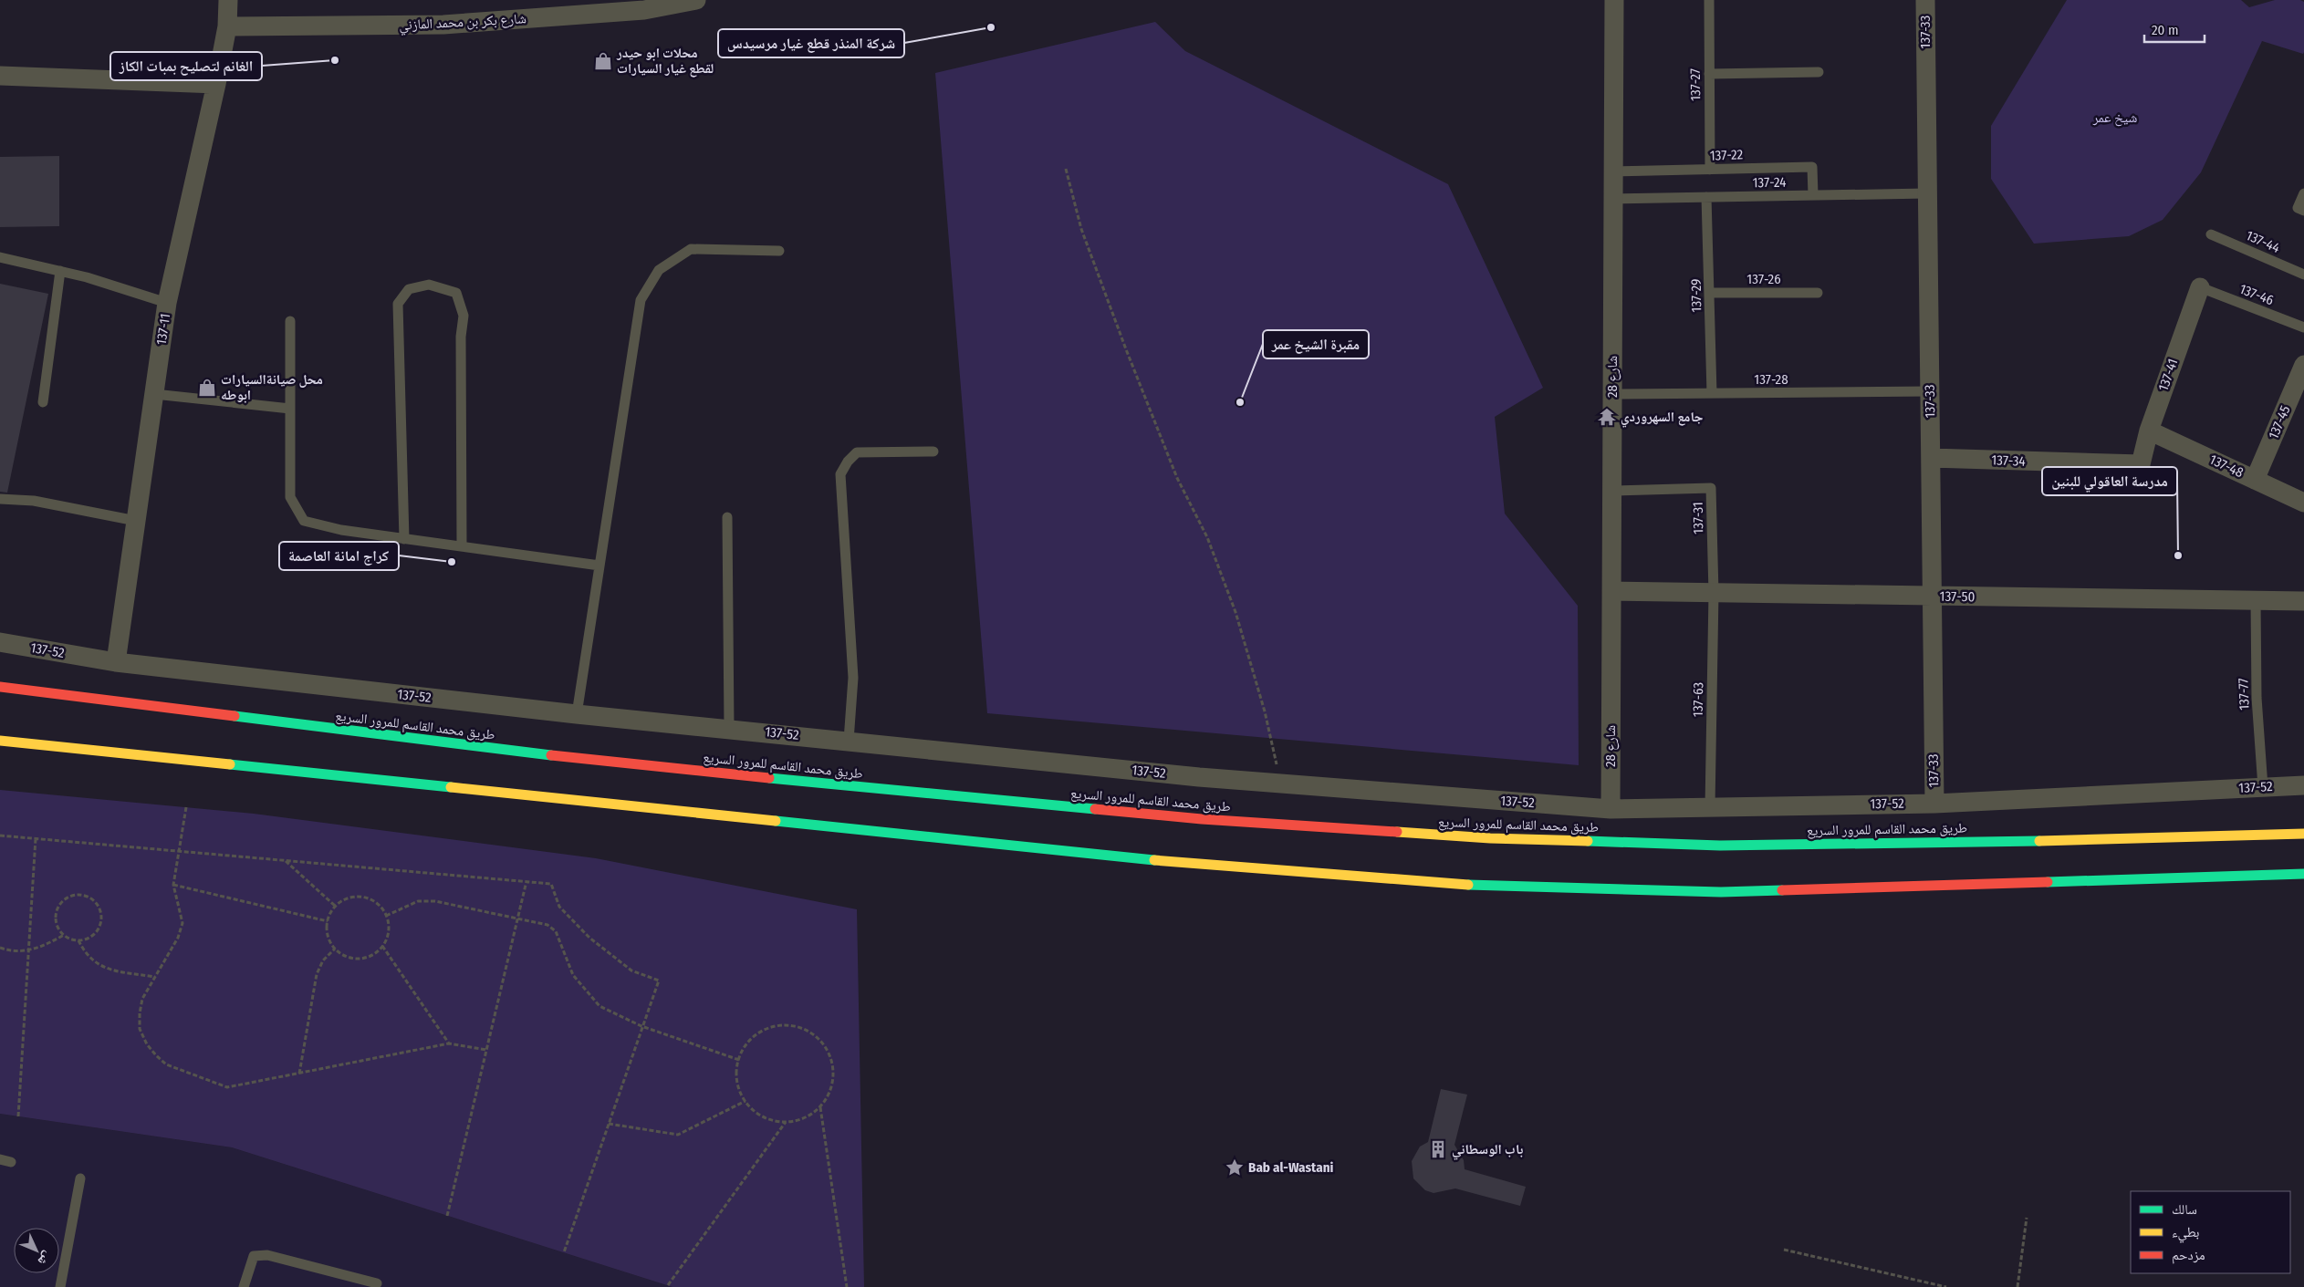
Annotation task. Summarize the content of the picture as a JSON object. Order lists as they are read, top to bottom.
{
  "streets": {
    "highway": ["طريق محمد القاسم للمرور السريع"],
    "street": [
      "شارع بكر بن محمد المازني",
      "137-33",
      "137-11",
      "137-41",
      "شارع 28",
      "137-45",
      "137-34",
      "137-48",
      "137-50",
      "137-52"
    ],
    "lane": [
      "137-27",
      "137-22",
      "137-24",
      "137-44",
      "137-26",
      "137-46",
      "137-29",
      "137-28",
      "137-31",
      "137-77",
      "137-63"
    ]
  },
  "crossings": [
    ["شارع بكر بن محمد المازني", "137-11"],
    ["137-33", "137-24"],
    ["137-33", "137-28"],
    ["137-33", "137-34"],
    ["137-33", "137-50"],
    ["137-33", "137-52"],
    ["137-27", "137-22"],
    ["137-22", "137-24"],
    ["137-22", "شارع 28"],
    ["137-24", "137-29"],
    ["137-24", "شارع 28"],
    ["137-26", "137-29"],
    ["137-46", "137-41"],
    ["137-29", "137-28"],
    ["137-11", "137-52"],
    ["137-41", "137-34"],
    ["137-41", "137-48"],
    ["شارع 28", "137-28"],
    ["شارع 28", "137-31"],
    ["شارع 28", "137-50"],
    ["شارع 28", "137-52"],
    ["137-45", "137-48"],
    ["137-31", "137-50"],
    ["137-31", "137-63"],
    ["137-50", "137-77"],
    ["137-50", "137-63"],
    ["137-52", "137-77"],
    ["137-52", "137-63"]
  ],
  "parks": ["شيخ عمر"],
  "places": {
    "other": [
      "شركة المنذر قطع غيار مرسيدس",
      "الغانم لتصليح بمبات الكاز",
      "مقبرة الشيخ عمر",
      "مدرسة العاقولي للبنين",
      "كراج امانة العاصمة"
    ],
    "shop": ["محلات ابو حيدر لقطع غيار السيارات", "محل صيانةالسيارات ابوطه"],
    "temple": ["جامع السهروردي"],
    "building": ["باب الوسطاني"],
    "place": ["Bab al-Wastani"]
  },
  "legend": ["سالك", "بطيء", "مزدحم"],
  "scale_bar": "20 m",
  "north": "bottom right"
}
